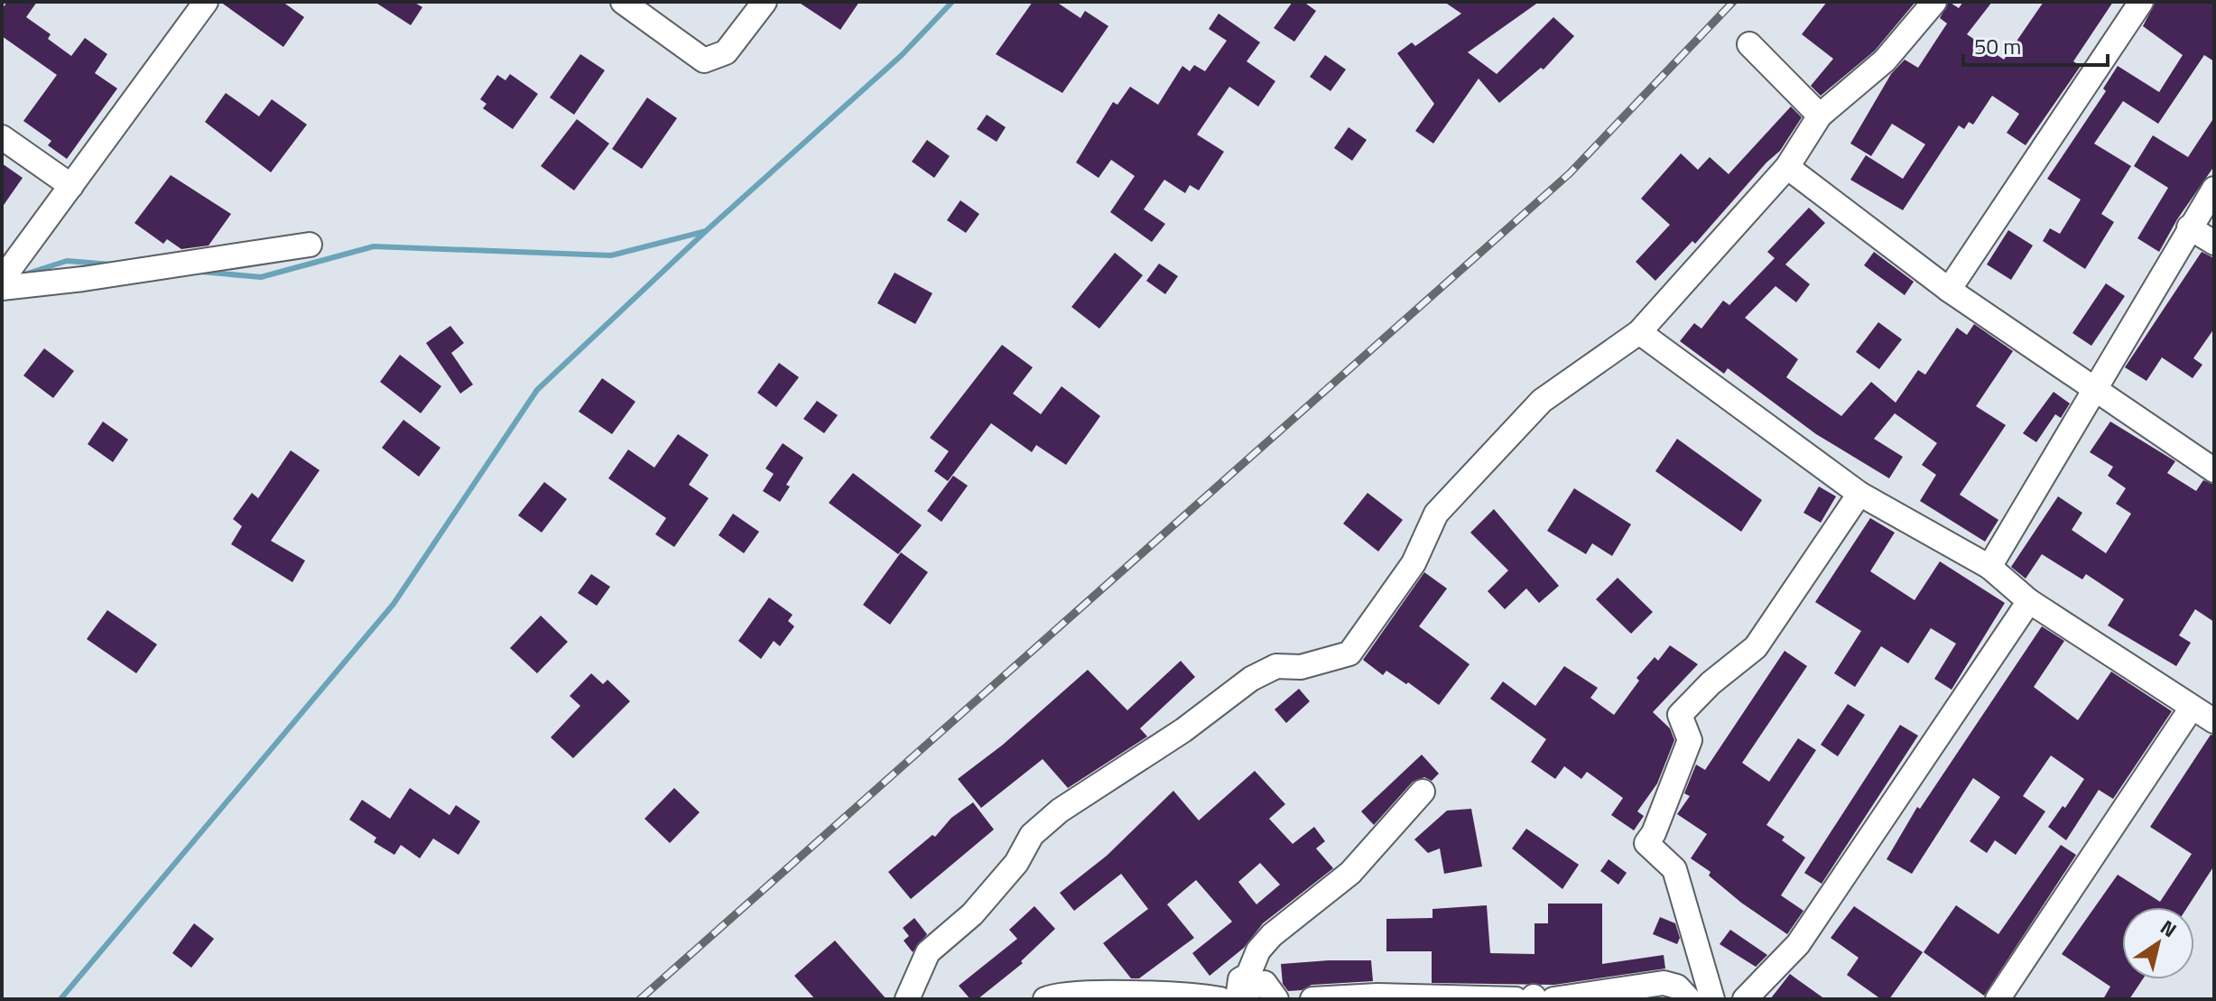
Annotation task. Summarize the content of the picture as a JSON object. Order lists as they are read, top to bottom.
{
  "scale_bar": "50 m",
  "north": "top right"
}
